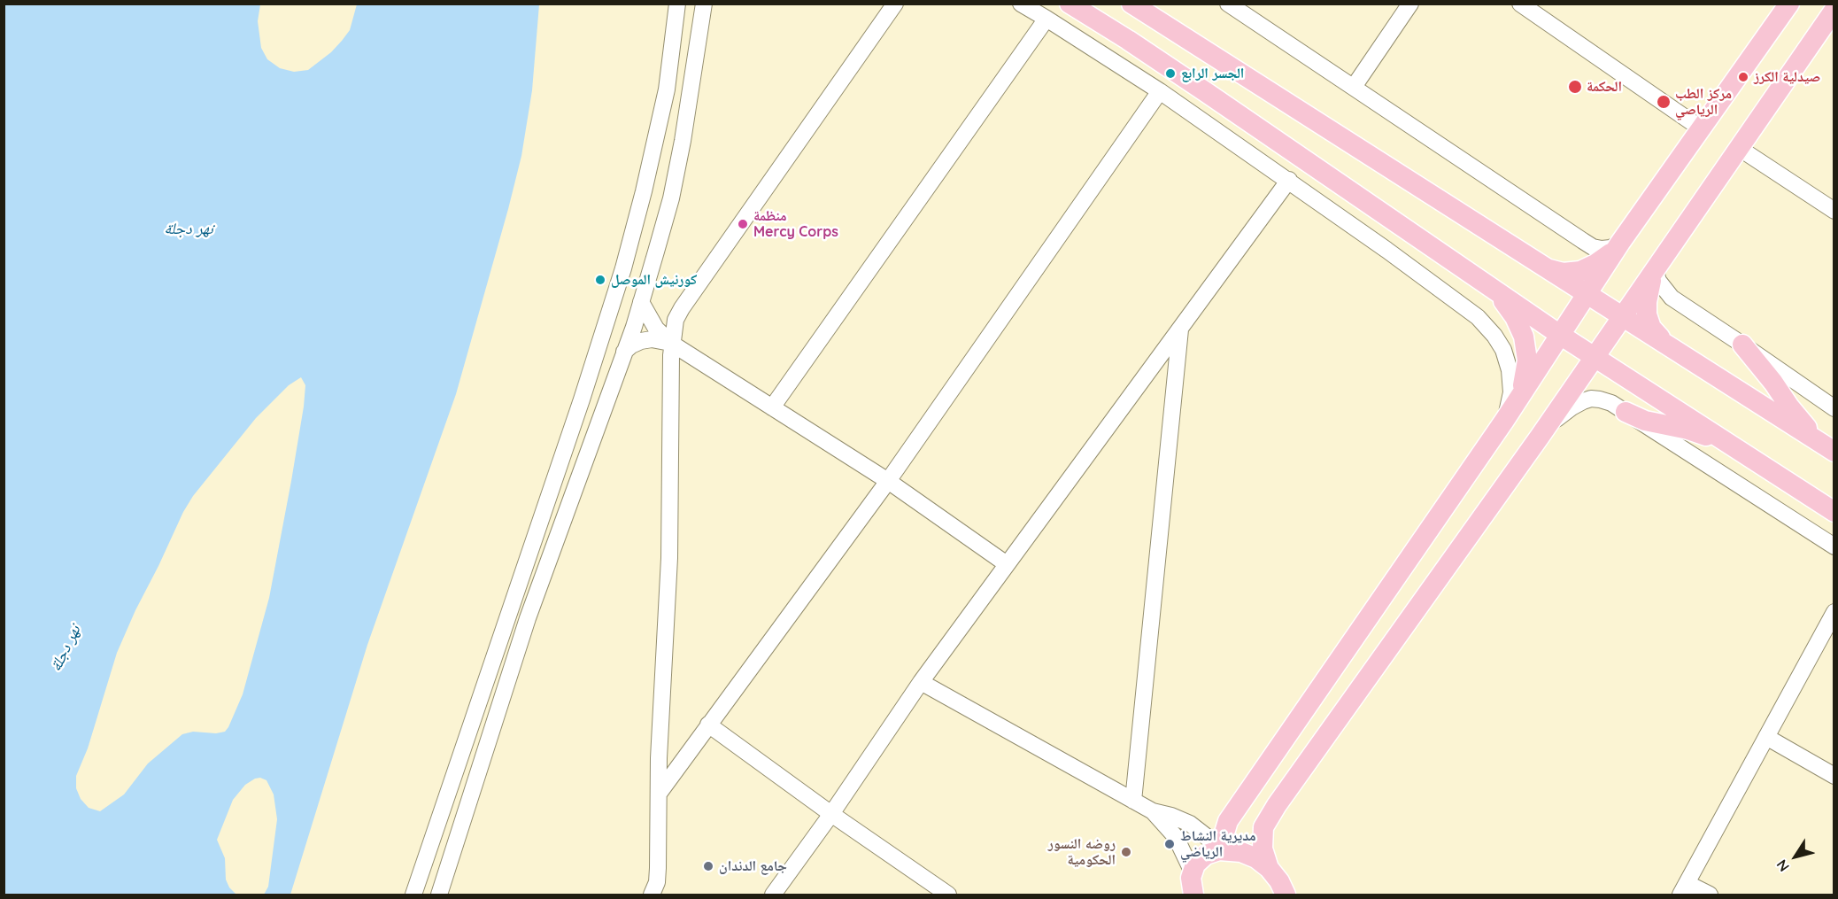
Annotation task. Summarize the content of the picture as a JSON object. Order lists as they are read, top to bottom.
{
  "water": ["نهر دجلة"],
  "places": [
    "الجسر الرابع",
    "صيدلية الكرز",
    "الحكمة",
    "مركز الطب الرياصي",
    "منظمة Mercy Corps",
    "كورنيش الموصل",
    "مديرية النشاط الرياضي",
    "روضه النسور الحكومية",
    "جامع الدندان"
  ],
  "north": "bottom left"
}
